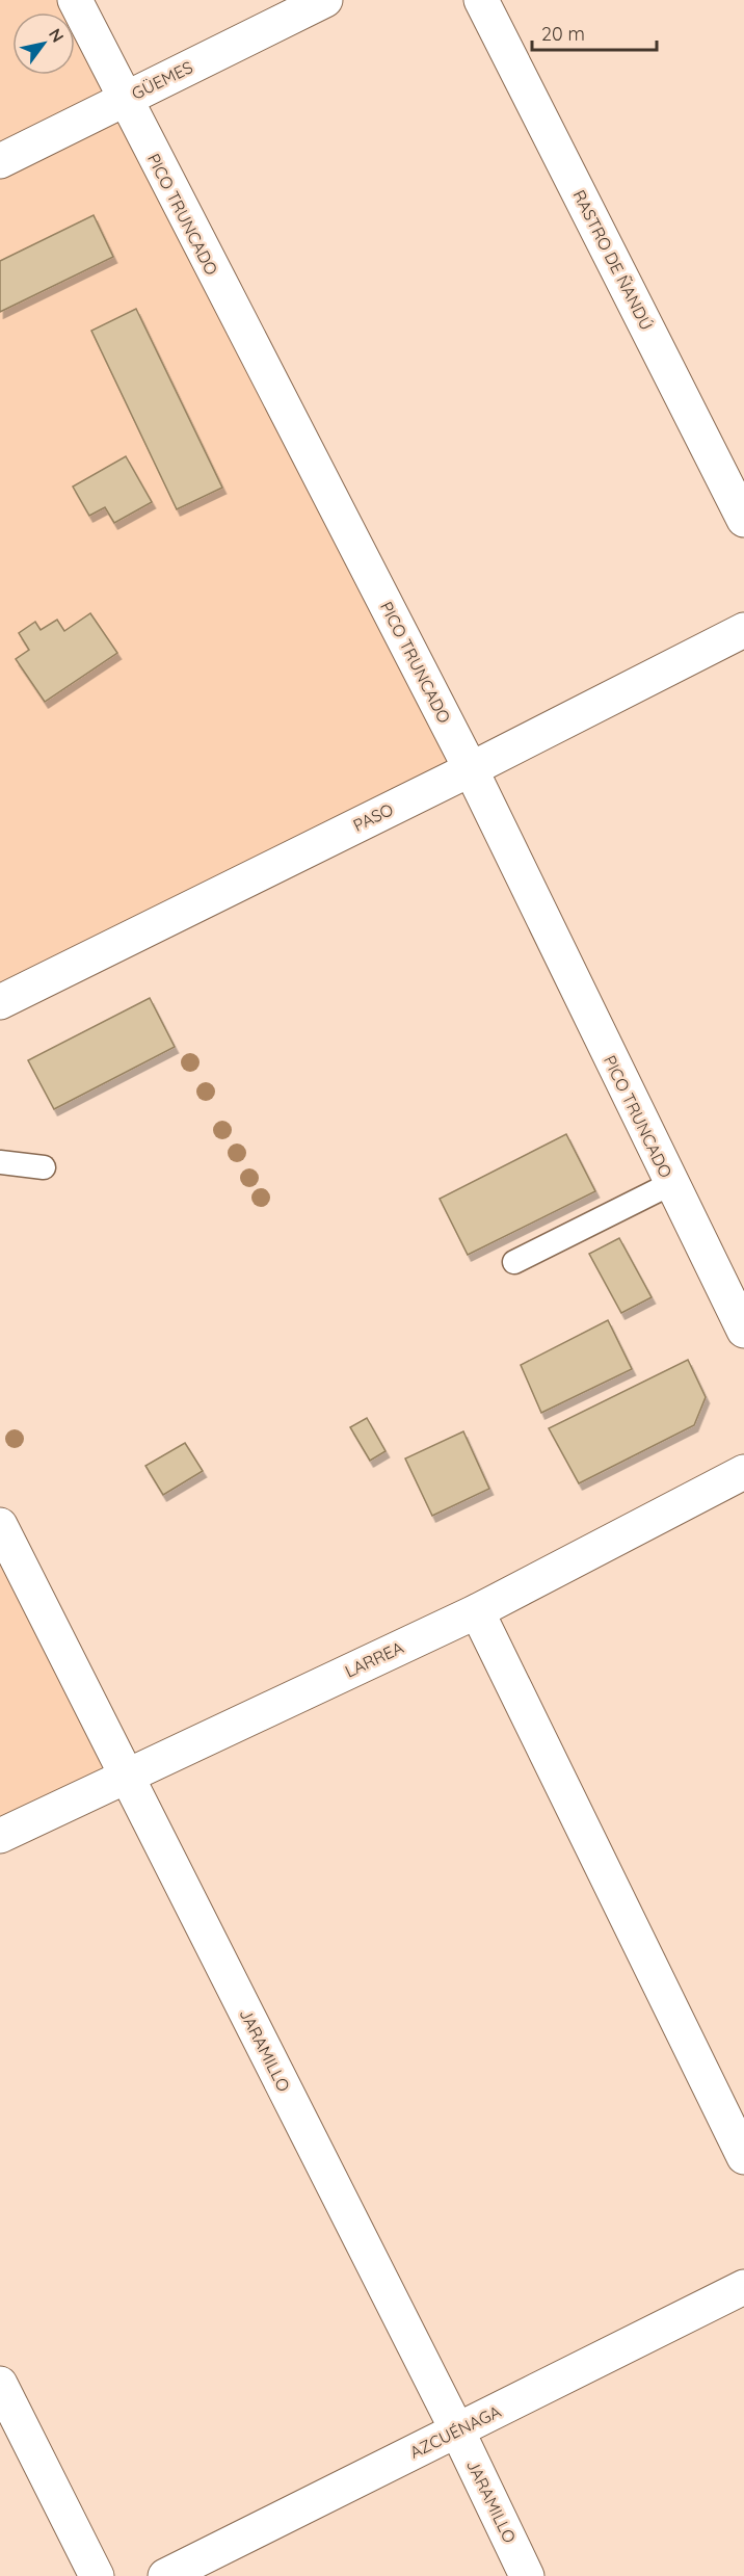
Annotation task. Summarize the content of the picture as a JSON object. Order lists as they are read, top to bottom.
{
  "streets": {
    "street": [
      "GÜEMES",
      "PICO TRUNCADO",
      "RASTRO DE ÑANDÚ",
      "PASO",
      "LARREA",
      "JARAMILLO",
      "AZCUÉNAGA"
    ]
  },
  "crossings": [
    ["GÜEMES", "PICO TRUNCADO"],
    ["PICO TRUNCADO", "PASO"],
    ["LARREA", "JARAMILLO"],
    ["JARAMILLO", "AZCUÉNAGA"]
  ],
  "scale_bar": "20 m",
  "north": "top right"
}
